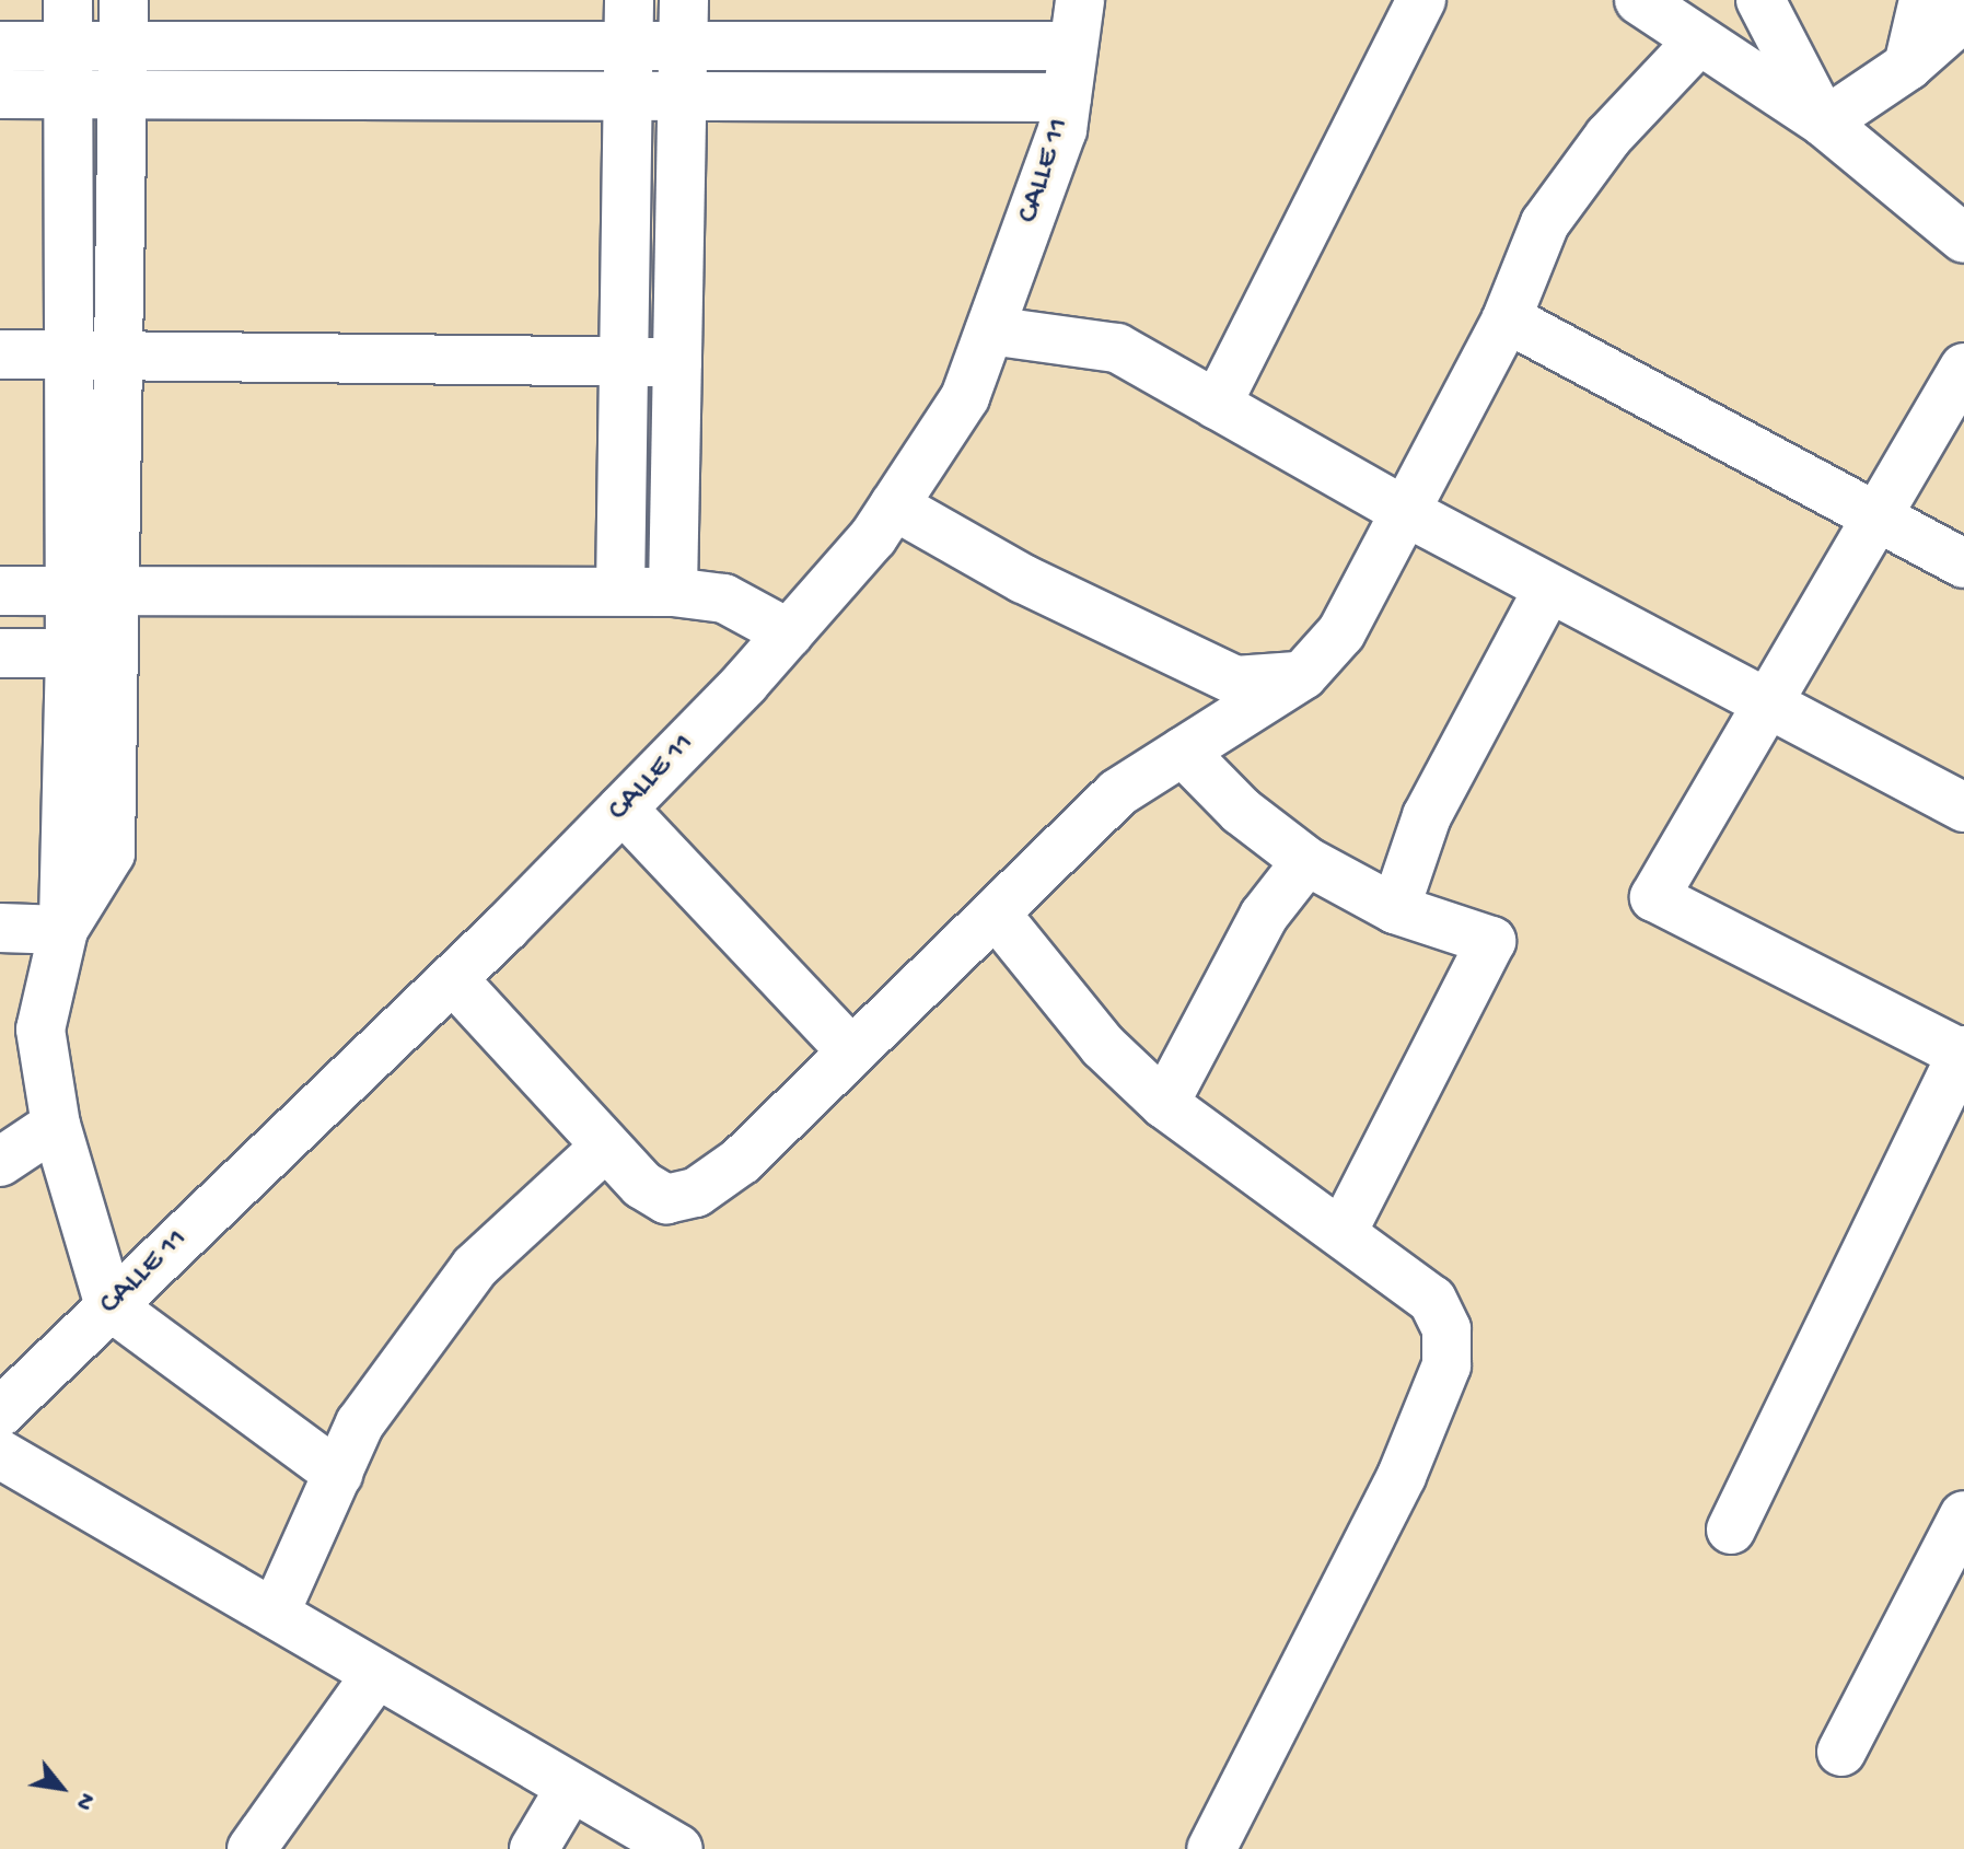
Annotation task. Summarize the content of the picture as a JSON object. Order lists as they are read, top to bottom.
{
  "streets": {
    "street": ["CALLE 11"]
  },
  "north": "bottom right"
}
